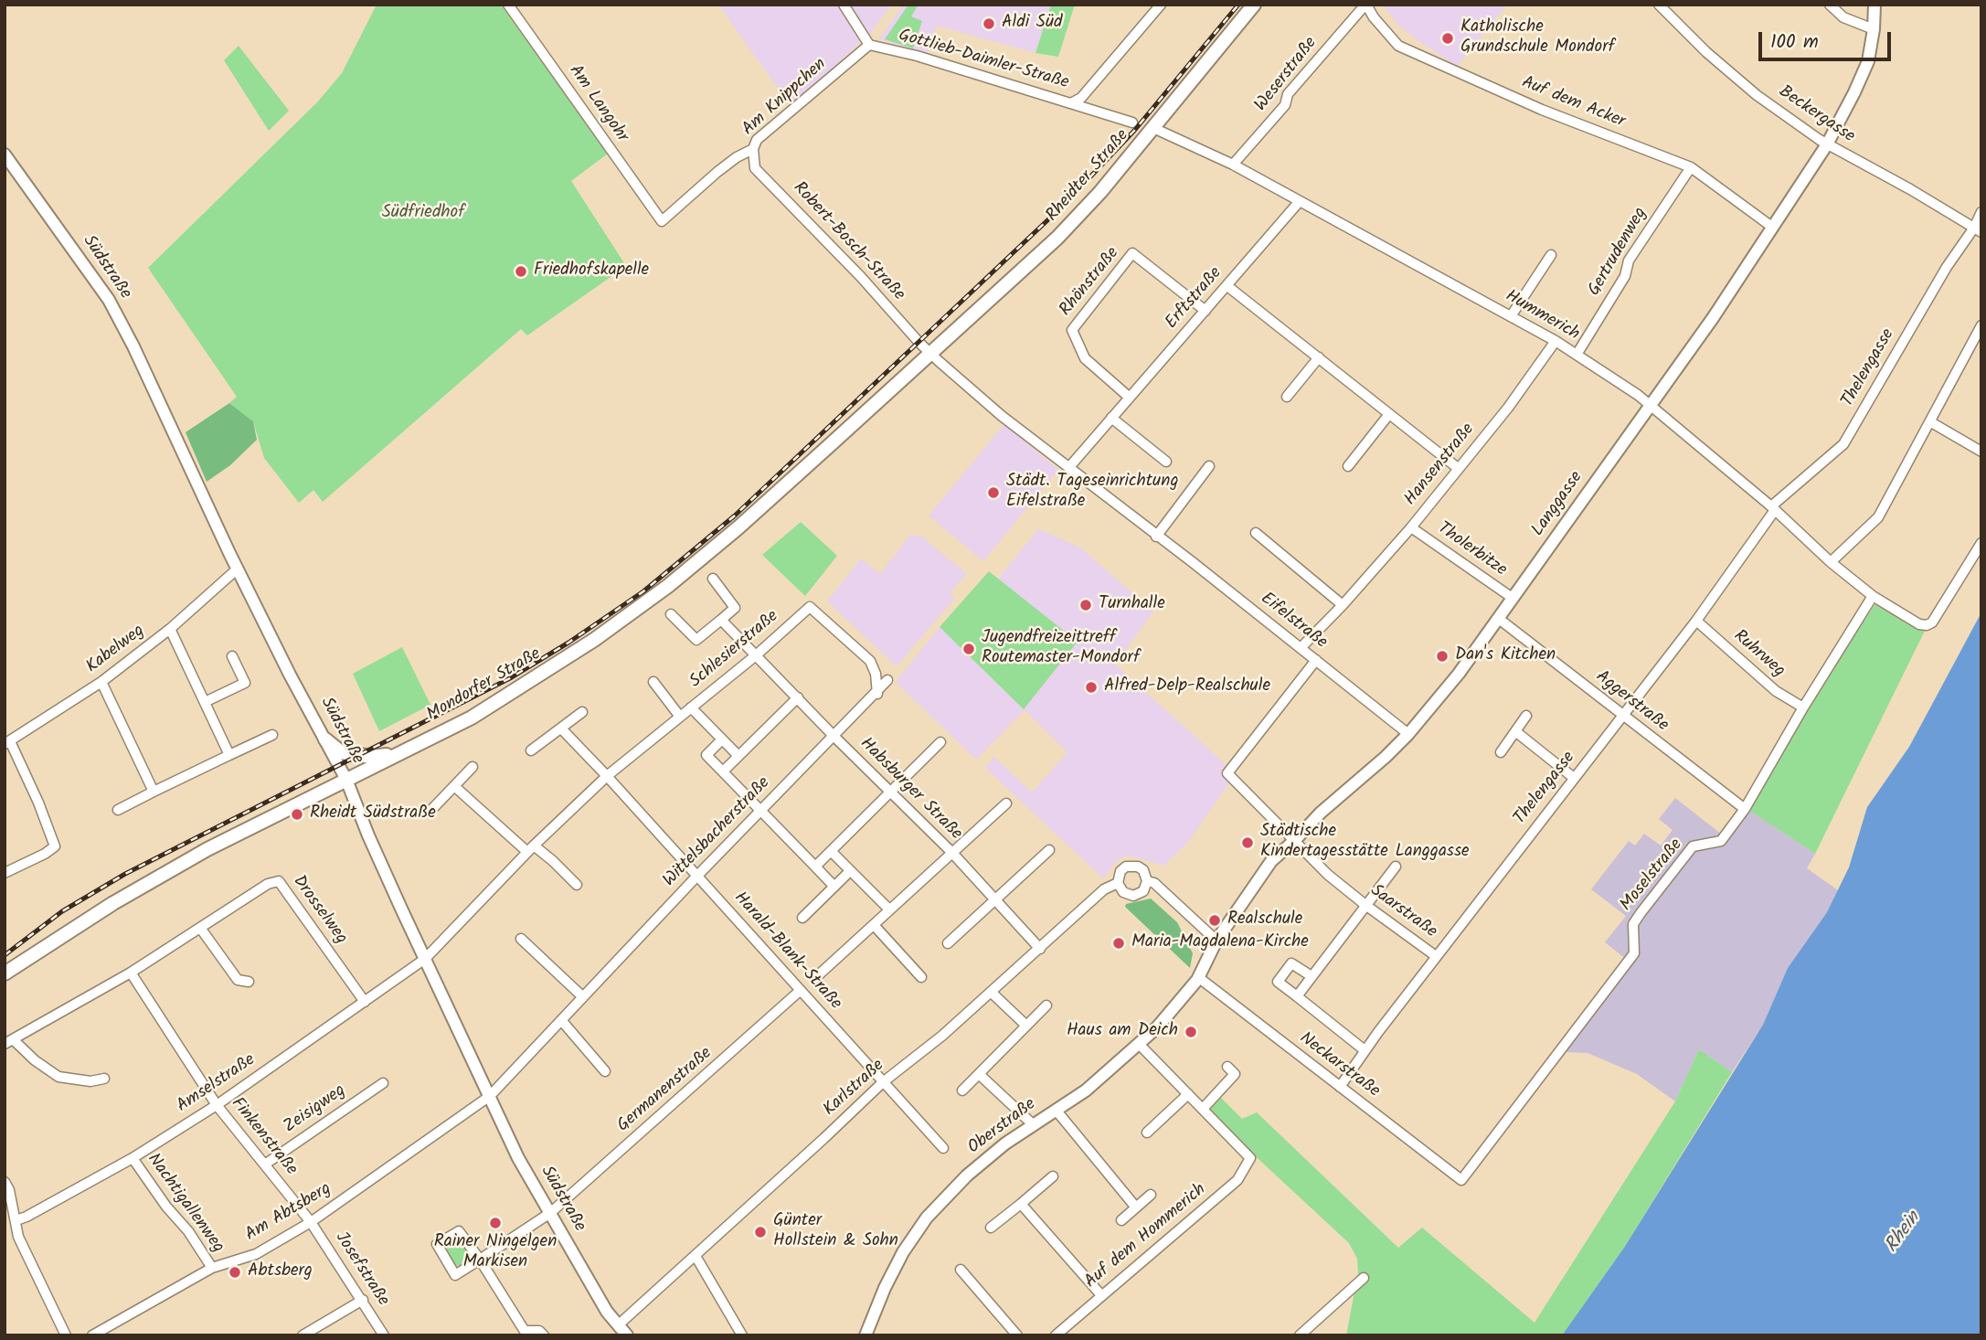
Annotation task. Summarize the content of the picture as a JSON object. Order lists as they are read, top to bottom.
{
  "streets": {
    "main road": ["Rheidter Straße", "Mondorfer Straße"],
    "street": [
      "Gottlieb-Daimler-Straße",
      "Weserstraße",
      "Am Knippchen",
      "Auf dem Acker",
      "Am Langohr",
      "Beckergasse",
      "Robert-Bosch-Straße",
      "Gertrudenweg",
      "Südstraße",
      "Rhönstraße",
      "Erftstraße",
      "Hummerich",
      "Thelengasse",
      "Hansenstraße",
      "Langgasse",
      "Tholerbitze",
      "Eifelstraße",
      "Kabelweg",
      "Schlesierstraße",
      "Ruhrweg",
      "Aggerstraße",
      "Habsburger Straße",
      "Wittelsbacherstraße",
      "Moselstraße",
      "Drosselweg",
      "Saarstraße",
      "Harald-Blank-Straße",
      "Neckarstraße",
      "Amselstraße",
      "Karlstraße",
      "Germanenstraße",
      "Zeisigweg",
      "Oberstraße",
      "Finkenstraße",
      "Nachtigallenweg",
      "Am Abtsberg",
      "Auf dem Hommerich",
      "Josefstraße"
    ]
  },
  "crossings": [
    ["Gottlieb-Daimler-Straße", "Am Knippchen"],
    ["Weserstraße", "Auf dem Acker"],
    ["Weserstraße", "Hummerich"],
    ["Am Knippchen", "Am Langohr"],
    ["Am Knippchen", "Robert-Bosch-Straße"],
    ["Auf dem Acker", "Gertrudenweg"],
    ["Auf dem Acker", "Langgasse"],
    ["Beckergasse", "Thelengasse"],
    ["Beckergasse", "Langgasse"],
    ["Rheidter Straße", "Robert-Bosch-Straße"],
    ["Rheidter Straße", "Hummerich"],
    ["Rheidter Straße", "Eifelstraße"],
    ["Rheidter Straße", "Mondorfer Straße"],
    ["Robert-Bosch-Straße", "Eifelstraße"],
    ["Robert-Bosch-Straße", "Mondorfer Straße"],
    ["Gertrudenweg", "Hummerich"],
    ["Südstraße", "Kabelweg"],
    ["Südstraße", "Schlesierstraße"],
    ["Südstraße", "Mondorfer Straße"],
    ["Südstraße", "Wittelsbacherstraße"],
    ["Südstraße", "Amselstraße"],
    ["Südstraße", "Karlstraße"],
    ["Südstraße", "Germanenstraße"],
    ["Südstraße", "Am Abtsberg"],
    ["Rhönstraße", "Erftstraße"],
    ["Erftstraße", "Hummerich"],
    ["Erftstraße", "Eifelstraße"],
    ["Hummerich", "Thelengasse"],
    ["Hummerich", "Hansenstraße"],
    ["Hummerich", "Langgasse"],
    ["Hummerich", "Moselstraße"],
    ["Thelengasse", "Ruhrweg"],
    ["Thelengasse", "Aggerstraße"],
    ["Thelengasse", "Saarstraße"],
    ["Thelengasse", "Neckarstraße"],
    ["Hansenstraße", "Tholerbitze"],
    ["Hansenstraße", "Eifelstraße"],
    ["Langgasse", "Tholerbitze"],
    ["Langgasse", "Eifelstraße"],
    ["Langgasse", "Aggerstraße"],
    ["Langgasse", "Saarstraße"],
    ["Langgasse", "Neckarstraße"],
    ["Langgasse", "Karlstraße"],
    ["Langgasse", "Oberstraße"],
    ["Eifelstraße", "Mondorfer Straße"],
    ["Eifelstraße", "Saarstraße"],
    ["Schlesierstraße", "Habsburger Straße"],
    ["Schlesierstraße", "Wittelsbacherstraße"],
    ["Schlesierstraße", "Harald-Blank-Straße"],
    ["Schlesierstraße", "Amselstraße"],
    ["Ruhrweg", "Moselstraße"],
    ["Aggerstraße", "Moselstraße"],
    ["Habsburger Straße", "Wittelsbacherstraße"],
    ["Habsburger Straße", "Karlstraße"],
    ["Wittelsbacherstraße", "Harald-Blank-Straße"],
    ["Wittelsbacherstraße", "Am Abtsberg"],
    ["Moselstraße", "Neckarstraße"],
    ["Drosselweg", "Amselstraße"],
    ["Drosselweg", "Finkenstraße"],
    ["Harald-Blank-Straße", "Karlstraße"],
    ["Harald-Blank-Straße", "Germanenstraße"],
    ["Neckarstraße", "Oberstraße"],
    ["Amselstraße", "Finkenstraße"],
    ["Amselstraße", "Nachtigallenweg"],
    ["Zeisigweg", "Finkenstraße"],
    ["Finkenstraße", "Am Abtsberg"],
    ["Finkenstraße", "Josefstraße"],
    ["Nachtigallenweg", "Am Abtsberg"],
    ["Am Abtsberg", "Josefstraße"]
  ],
  "water": ["Rhein"],
  "parks": ["Südfriedhof"],
  "places": [
    "Aldi Süd",
    "Katholische Grundschule Mondorf",
    "Friedhofskapelle",
    "Städt. Tageseinrichtung Eifelstraße",
    "Turnhalle",
    "Jugendfreizeittreff Routemaster-Mondorf",
    "Dan's Kitchen",
    "Alfred-Delp-Realschule",
    "Rheidt Südstraße",
    "Städtische Kindertagesstätte Langgasse",
    "Realschule",
    "Maria-Magdalena-Kirche",
    "Haus am Deich",
    "Rainer Ningelgen Markisen",
    "Günter Hollstein & Sohn",
    "Abtsberg"
  ],
  "scale_bar": "100 m"
}
